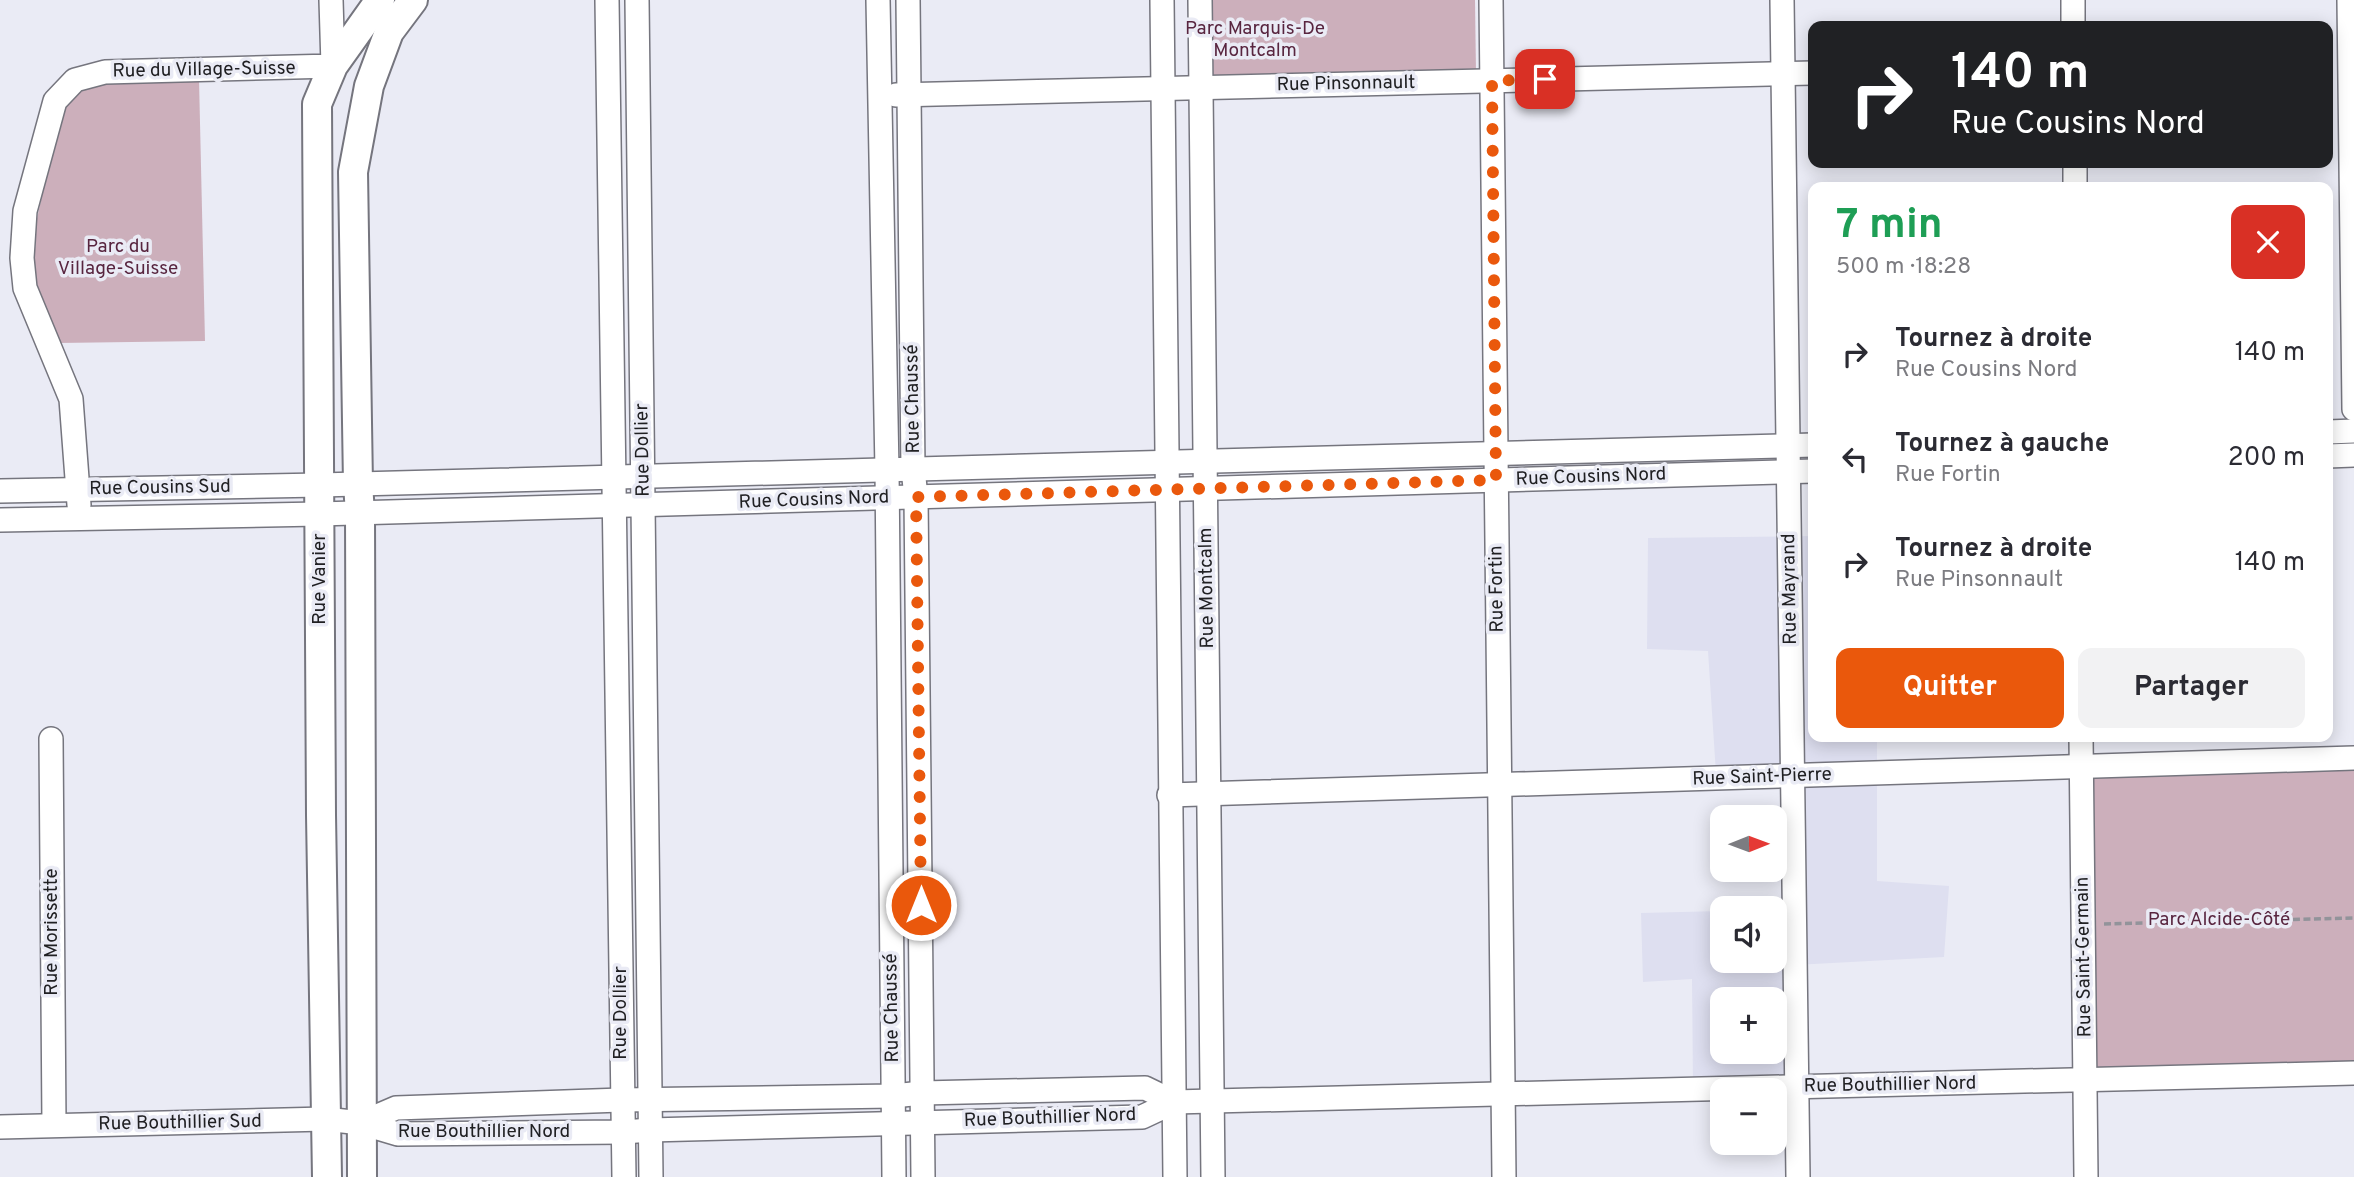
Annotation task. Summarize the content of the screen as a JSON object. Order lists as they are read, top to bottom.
{
  "streets": {
    "street": [
      "Rue du Village-Suisse",
      "Rue Pinsonnault",
      "Rue Chaussé",
      "Rue Dollier",
      "Rue Cousins Nord",
      "Rue Cousins Sud",
      "Rue Vanier",
      "Rue Montcalm",
      "Rue Fortin",
      "Rue Mayrand",
      "Rue Saint-Pierre",
      "Rue Morissette",
      "Rue Saint-Germain",
      "Rue Bouthillier Nord",
      "Rue Bouthillier Sud"
    ]
  },
  "crossings": [
    ["Rue du Village-Suisse", "Rue Cousins Sud"],
    ["Rue du Village-Suisse", "Rue Vanier"],
    ["Rue Pinsonnault", "Rue Chaussé"],
    ["Rue Pinsonnault", "Rue Montcalm"],
    ["Rue Pinsonnault", "Rue Fortin"],
    ["Rue Pinsonnault", "Rue Mayrand"],
    ["Rue Chaussé", "Rue Cousins Nord"],
    ["Rue Chaussé", "Rue Bouthillier Nord"],
    ["Rue Dollier", "Rue Cousins Nord"],
    ["Rue Dollier", "Rue Bouthillier Nord"],
    ["Rue Cousins Nord", "Rue Cousins Sud"],
    ["Rue Cousins Nord", "Rue Vanier"],
    ["Rue Cousins Nord", "Rue Montcalm"],
    ["Rue Cousins Nord", "Rue Fortin"],
    ["Rue Cousins Nord", "Rue Mayrand"],
    ["Rue Cousins Sud", "Rue Vanier"],
    ["Rue Vanier", "Rue Bouthillier Sud"],
    ["Rue Montcalm", "Rue Saint-Pierre"],
    ["Rue Montcalm", "Rue Bouthillier Nord"],
    ["Rue Fortin", "Rue Saint-Pierre"],
    ["Rue Fortin", "Rue Bouthillier Nord"],
    ["Rue Mayrand", "Rue Saint-Pierre"],
    ["Rue Mayrand", "Rue Bouthillier Nord"],
    ["Rue Saint-Pierre", "Rue Saint-Germain"],
    ["Rue Morissette", "Rue Bouthillier Sud"],
    ["Rue Saint-Germain", "Rue Bouthillier Nord"],
    ["Rue Bouthillier Nord", "Rue Bouthillier Sud"]
  ],
  "parks": ["Parc Marquis-De Montcalm", "Parc du Village-Suisse", "Parc Alcide-Côté"],
  "north": "right",
  "page": {
    "turn": ["140 m", "Rue Cousins Nord"],
    "heading": ["7 min", "500 m · 18:28"],
    "list": [
      {
        "name": "Tournez à droite",
        "note": "Rue Cousins Nord",
        "value": "140 m"
      },
      {
        "name": "Tournez à gauche",
        "note": "Rue Fortin",
        "value": "200 m"
      },
      {
        "name": "Tournez à droite",
        "note": "Rue Pinsonnault",
        "value": "140 m"
      }
    ],
    "buttons": ["Quitter", "Partager"],
    "map_buttons": ["+", "−"]
  }
}
